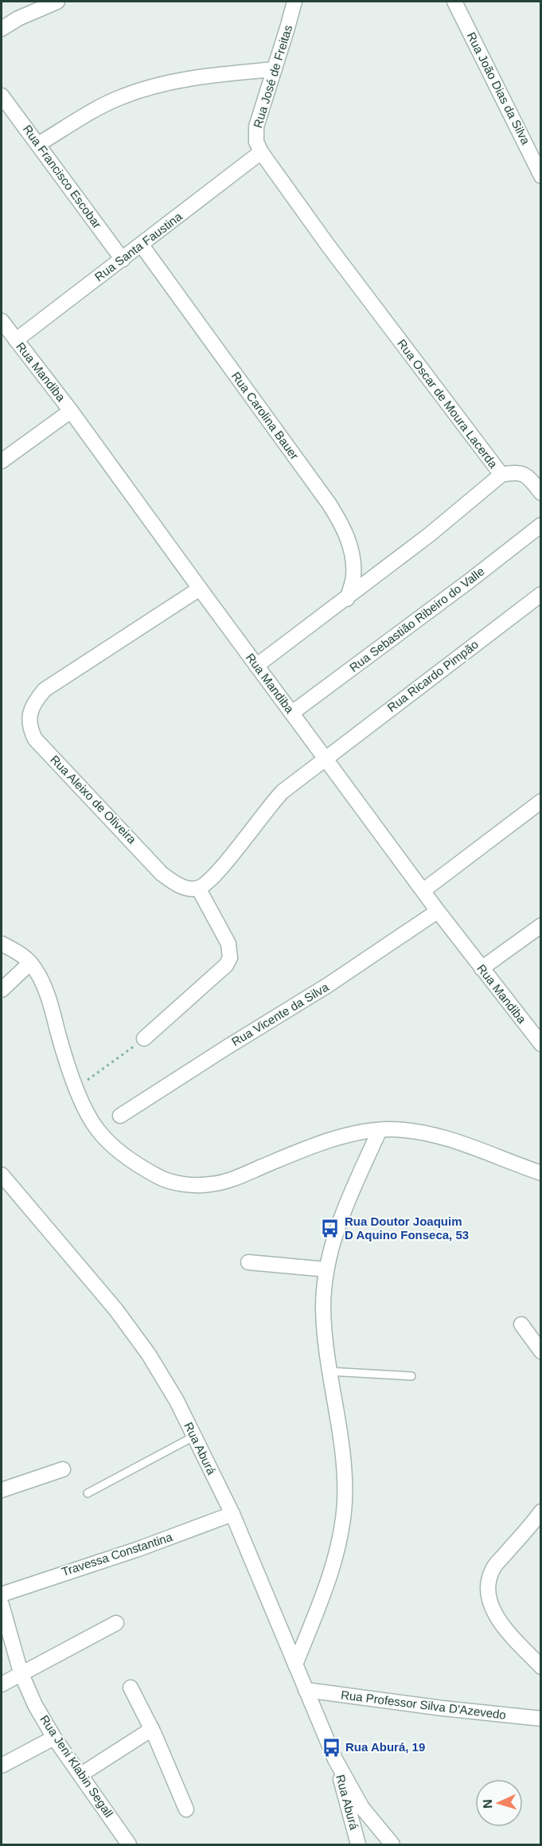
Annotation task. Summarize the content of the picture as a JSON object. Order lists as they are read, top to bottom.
{
  "streets": {
    "street": [
      "Rua José de Freitas",
      "Rua João Dias da Silva",
      "Rua Francisco Escobar",
      "Rua Santa Faustina",
      "Rua Mandiba",
      "Rua Oscar de Moura Lacerda",
      "Rua Carolina Bauer",
      "Rua Sebastião Ribeiro do Valle",
      "Rua Ricardo Pimpão",
      "Rua Aleixo de Oliveira",
      "Rua Vicente da Silva",
      "Rua Aburá",
      "Travessa Constantina",
      "Rua Professor Silva D'Azevedo",
      "Rua Jeni Klabin Segall"
    ]
  },
  "crossings": [
    ["Rua José de Freitas", "Rua Santa Faustina"],
    ["Rua José de Freitas", "Rua Oscar de Moura Lacerda"],
    ["Rua Francisco Escobar", "Rua Santa Faustina"],
    ["Rua Santa Faustina", "Rua Mandiba"],
    ["Rua Santa Faustina", "Rua Oscar de Moura Lacerda"],
    ["Rua Santa Faustina", "Rua Carolina Bauer"],
    ["Rua Mandiba", "Rua Oscar de Moura Lacerda"],
    ["Rua Mandiba", "Rua Sebastião Ribeiro do Valle"],
    ["Rua Mandiba", "Rua Ricardo Pimpão"],
    ["Rua Mandiba", "Rua Aleixo de Oliveira"],
    ["Rua Mandiba", "Rua Vicente da Silva"],
    ["Rua Oscar de Moura Lacerda", "Rua Carolina Bauer"],
    ["Rua Aburá", "Travessa Constantina"],
    ["Rua Aburá", "Rua Professor Silva D'Azevedo"]
  ],
  "places": {
    "bus stop": ["Rua Doutor Joaquim D Aquino Fonseca, 53", "Rua Aburá, 19"]
  },
  "north": "left"
}
